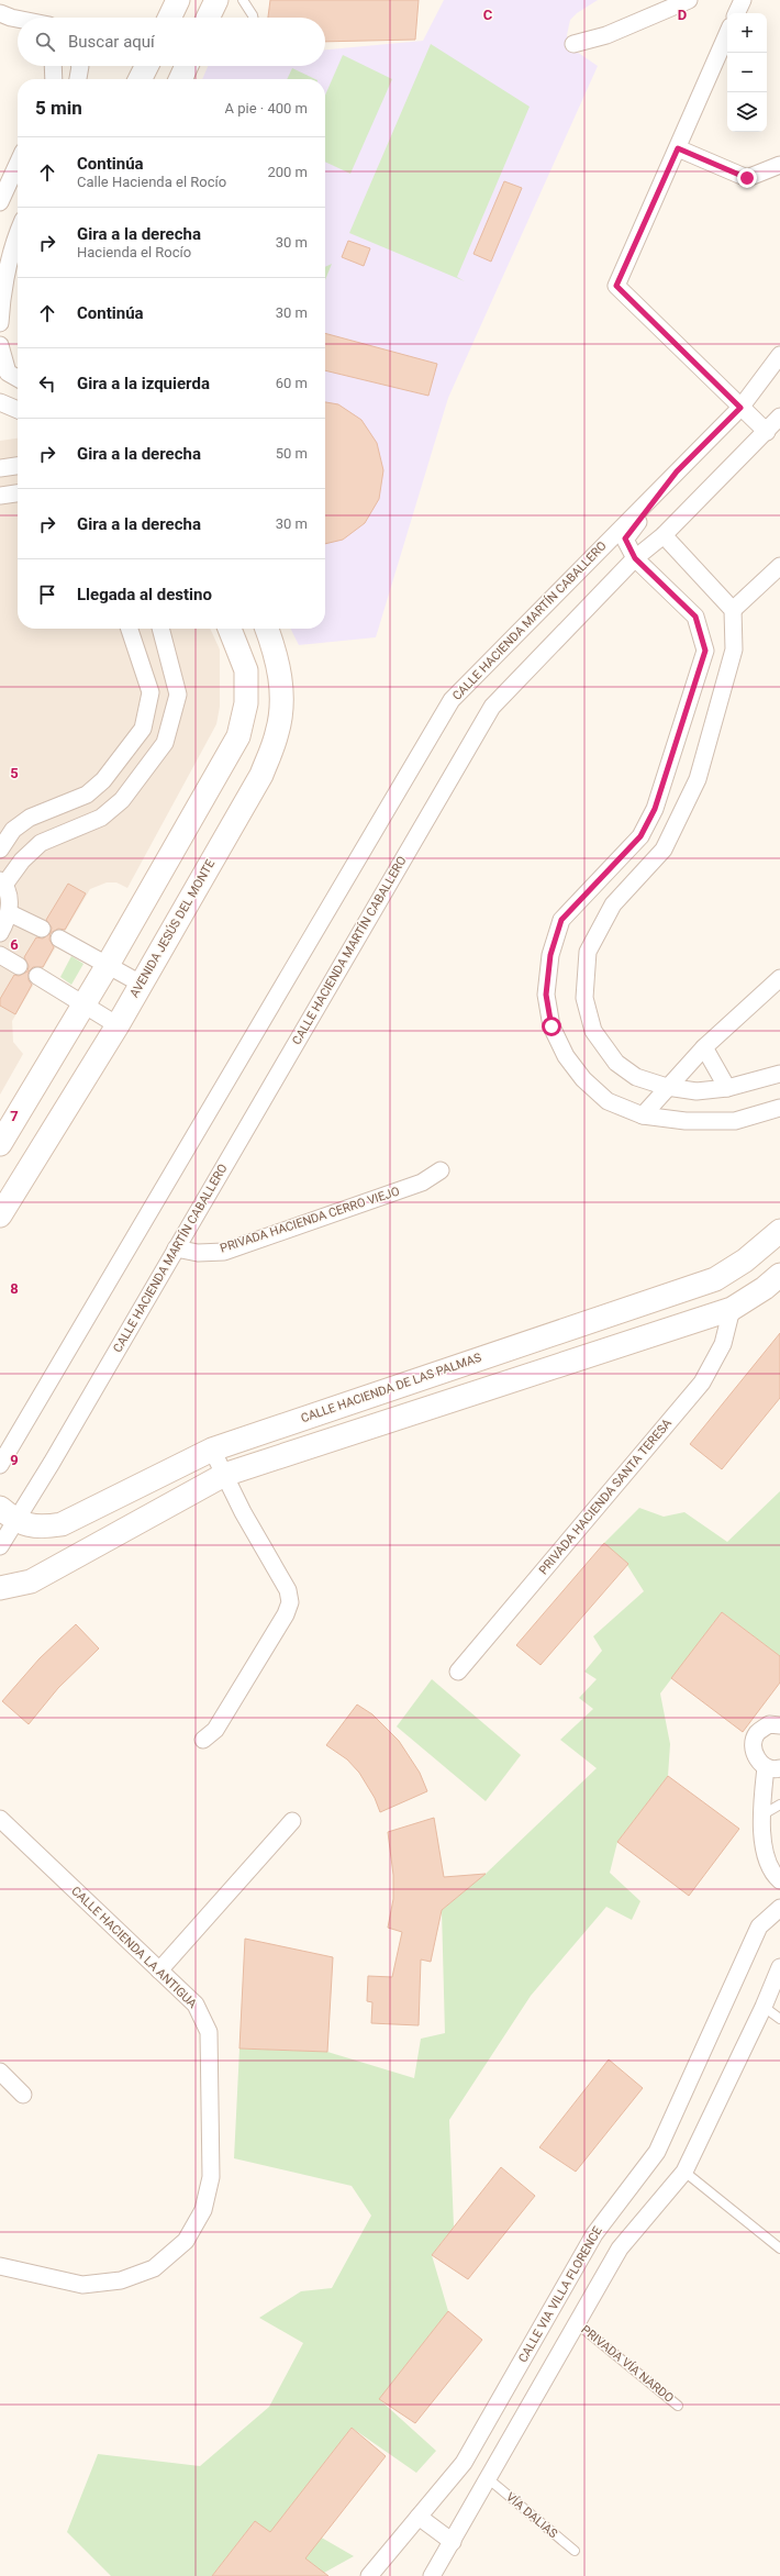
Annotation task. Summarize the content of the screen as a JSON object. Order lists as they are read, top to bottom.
{
  "streets": {
    "main road": ["AVENIDA JESÚS DEL MONTE", "CALLE HACIENDA DE LAS PALMAS"],
    "street": [
      "CALLE HACIENDA MARTÍN CABALLERO",
      "PRIVADA HACIENDA CERRO VIEJO",
      "PRIVADA HACIENDA SANTA TERESA",
      "CALLE HACIENDA LA ANTIGUA",
      "CALLE VIA VILLA FLORENCE"
    ],
    "lane": ["PRIVADA VÍA NARDO", "VÍA DALIAS"]
  },
  "crossings": [
    ["CALLE HACIENDA MARTÍN CABALLERO", "PRIVADA HACIENDA CERRO VIEJO"],
    ["CALLE HACIENDA MARTÍN CABALLERO", "CALLE HACIENDA DE LAS PALMAS"]
  ],
  "page": {
    "map_buttons": ["+", "−"],
    "search": "Buscar aquí",
    "heading": ["5 min", "A pie · 400 m"],
    "list": [
      ["Continúa", "Calle Hacienda el Rocío", "200 m"],
      ["Gira a la derecha", "Hacienda el Rocío", "30 m"],
      ["Continúa", "30 m"],
      ["Gira a la izquierda", "60 m"],
      ["Gira a la derecha", "50 m"],
      ["Gira a la derecha", "30 m"],
      "Llegada al destino"
    ]
  },
  "grid": {
    "columns": ["C", "D"],
    "rows": [
      "5",
      "6",
      "7",
      "8",
      "9"
    ]
  }
}
